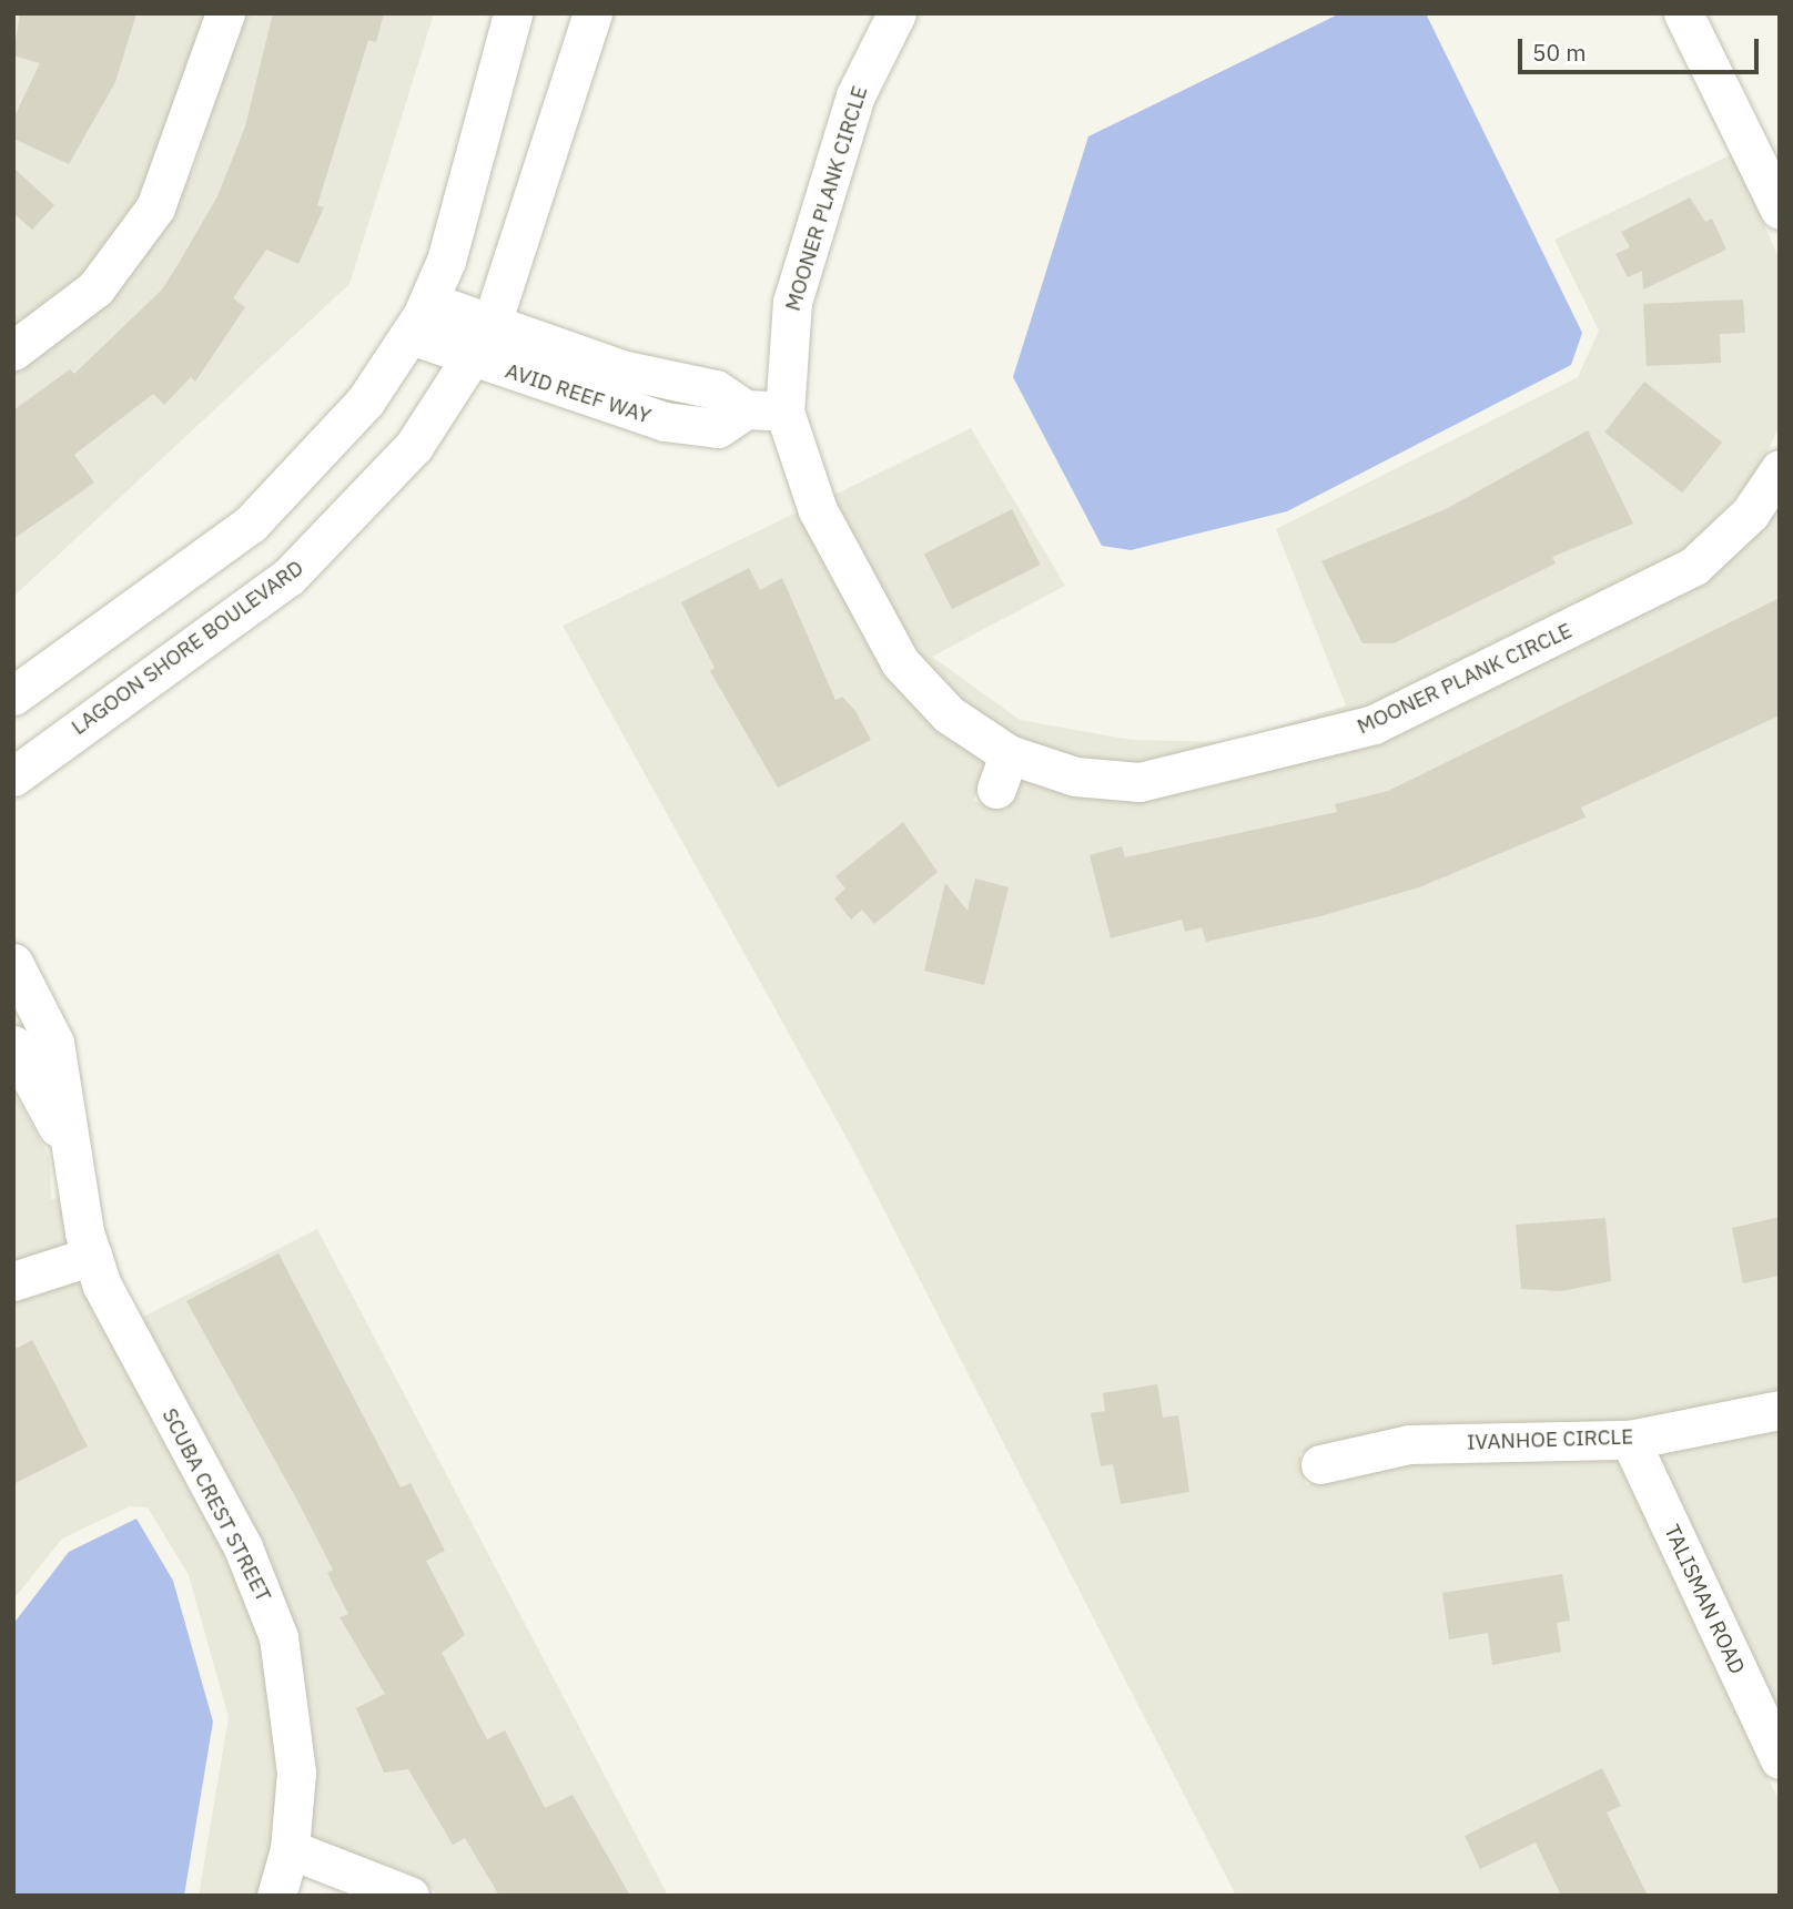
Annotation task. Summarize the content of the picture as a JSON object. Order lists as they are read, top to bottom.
{
  "streets": {
    "street": [
      "MOONER PLANK CIRCLE",
      "AVID REEF WAY",
      "LAGOON SHORE BOULEVARD",
      "IVANHOE CIRCLE",
      "SCUBA CREST STREET",
      "TALISMAN ROAD"
    ]
  },
  "crossings": [
    ["MOONER PLANK CIRCLE", "AVID REEF WAY"],
    ["AVID REEF WAY", "LAGOON SHORE BOULEVARD"],
    ["IVANHOE CIRCLE", "TALISMAN ROAD"]
  ],
  "scale_bar": "50 m"
}
